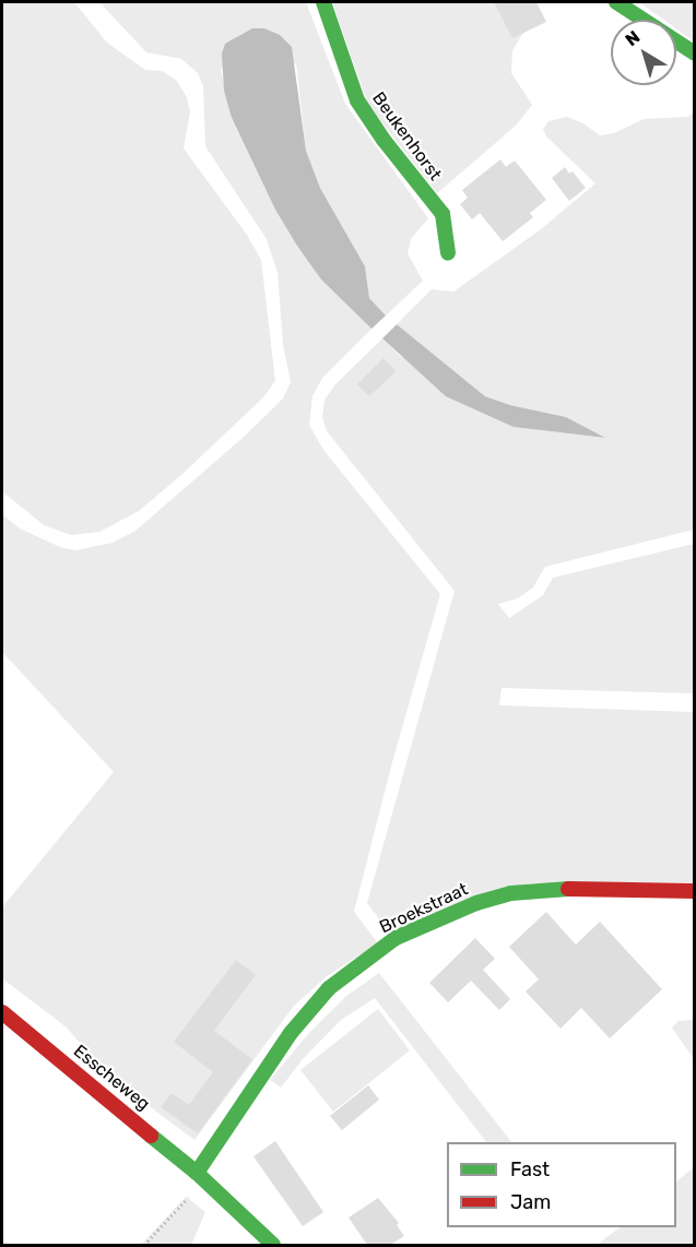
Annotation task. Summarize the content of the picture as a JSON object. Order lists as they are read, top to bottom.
{
  "streets": {
    "street": ["Beukenhorst", "Broekstraat", "Esscheweg"]
  },
  "crossings": [
    ["Broekstraat", "Esscheweg"]
  ],
  "legend": ["Fast", "Jam"],
  "north": "top left"
}
